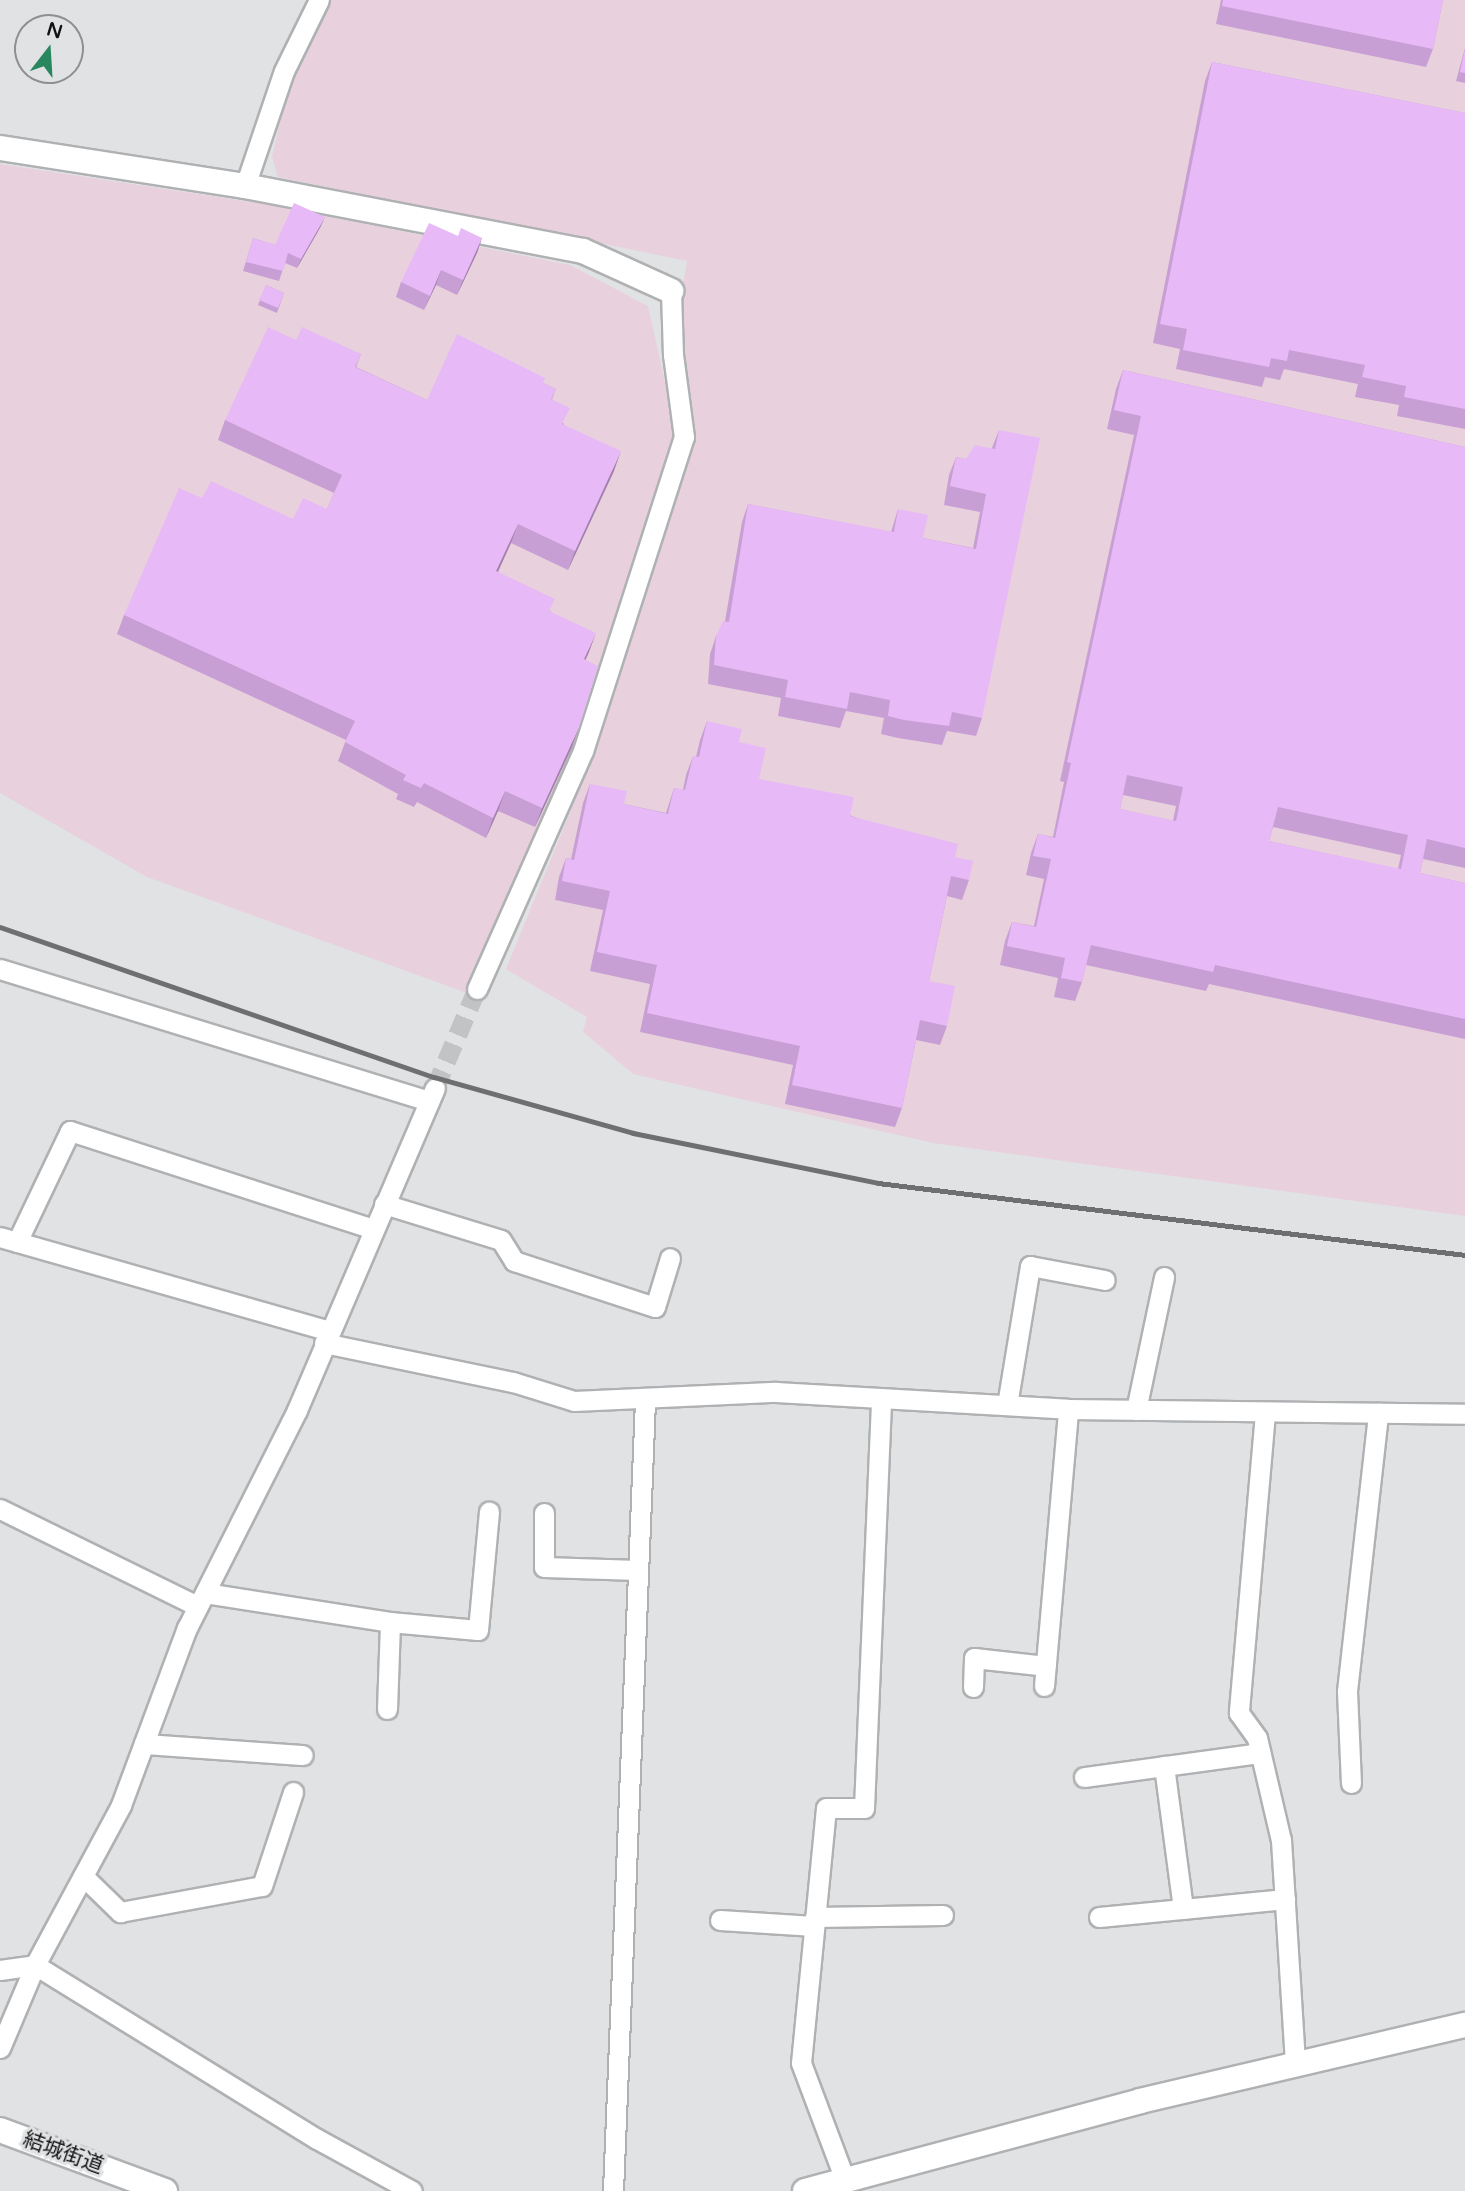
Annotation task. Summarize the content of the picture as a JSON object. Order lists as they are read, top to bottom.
{
  "streets": {
    "street": ["結城街道"]
  },
  "north": "top"
}
